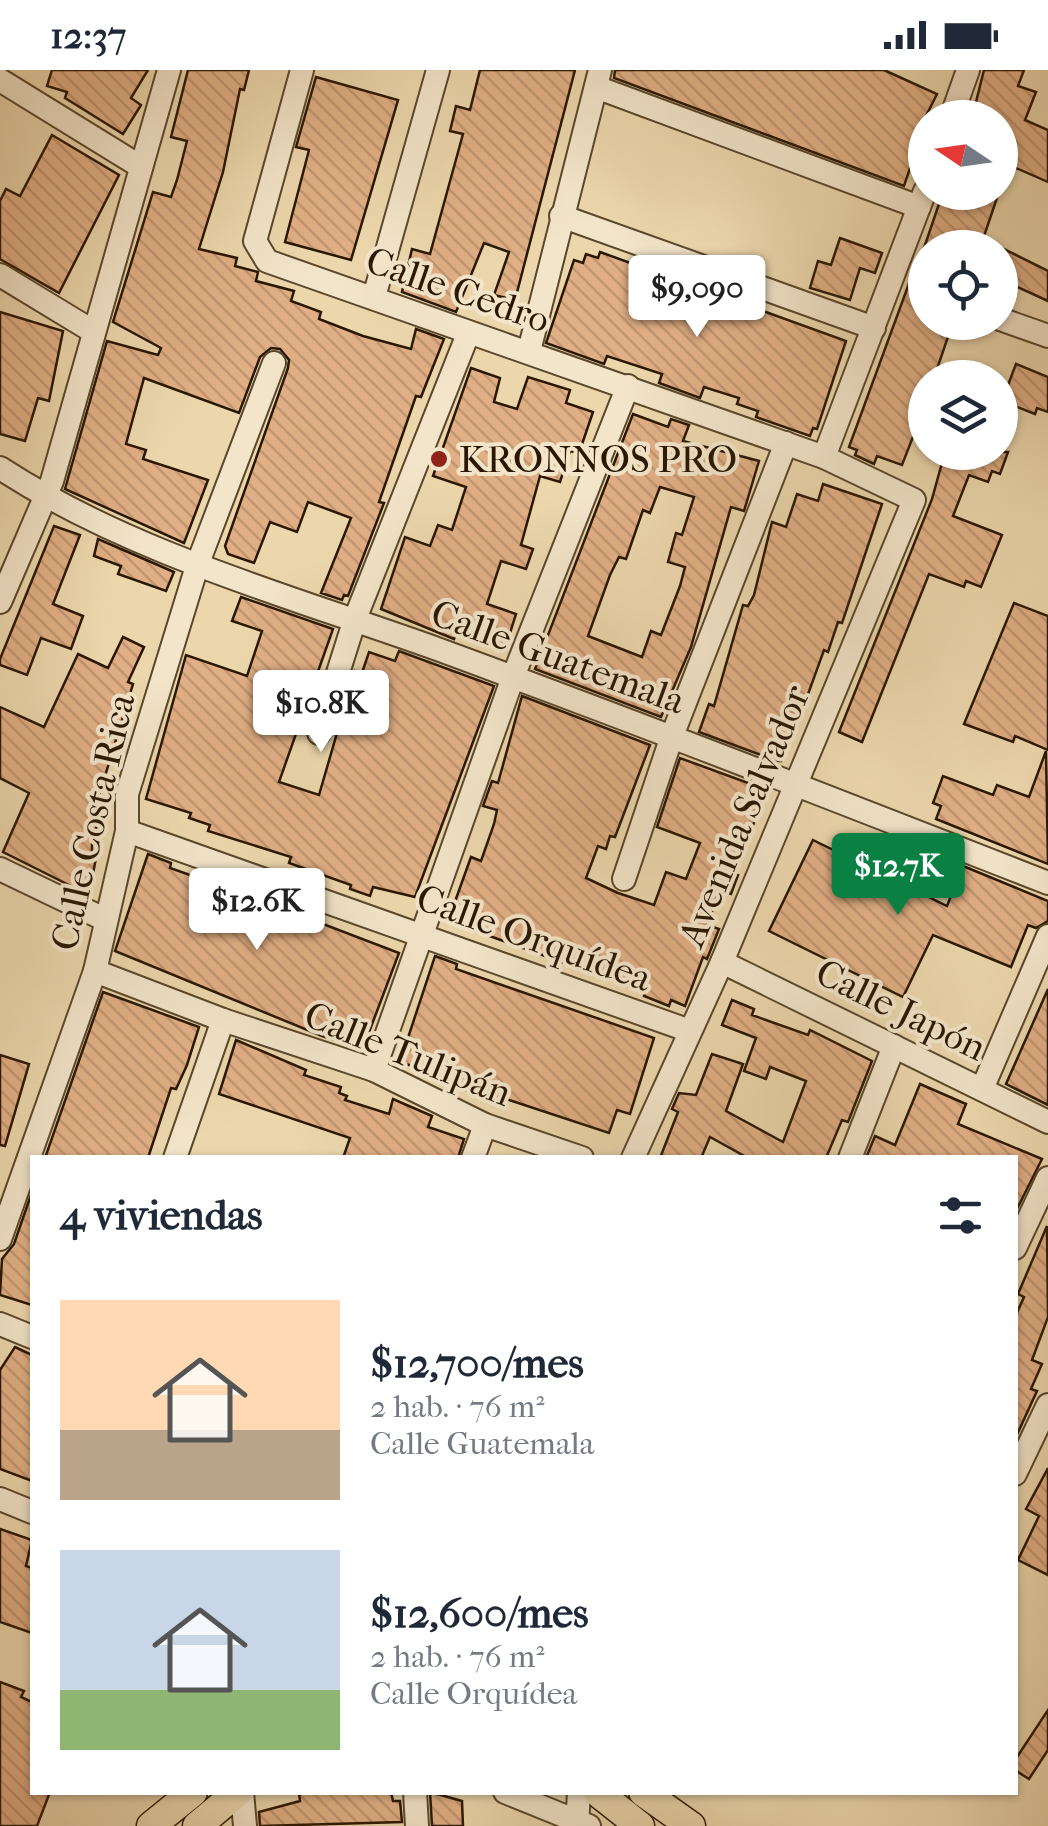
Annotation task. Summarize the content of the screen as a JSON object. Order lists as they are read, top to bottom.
{
  "streets": {
    "street": [
      "Calle Cedro",
      "Calle Guatemala",
      "Avenida Salvador",
      "Calle Costa Rica",
      "Calle Orquídea",
      "Calle Japón",
      "Calle Tulipán"
    ]
  },
  "crossings": [
    ["Calle Cedro", "Avenida Salvador"],
    ["Calle Guatemala", "Avenida Salvador"],
    ["Calle Guatemala", "Calle Costa Rica"],
    ["Avenida Salvador", "Calle Orquídea"],
    ["Avenida Salvador", "Calle Japón"],
    ["Calle Costa Rica", "Calle Orquídea"],
    ["Calle Costa Rica", "Calle Tulipán"]
  ],
  "places": ["KRONNOS PRO"],
  "north": "left",
  "page": {
    "status": "12:37",
    "price": [
      "$9,090",
      "$10.8K",
      "$12.7K",
      "$12.6K"
    ],
    "heading": "4 viviendas",
    "list": [
      {
        "name": "$12,700/mes",
        "note": "2 hab. · 76 m² · Calle Guatemala"
      },
      {
        "name": "$12,600/mes",
        "note": "2 hab. · 76 m² · Calle Orquídea"
      }
    ]
  }
}
